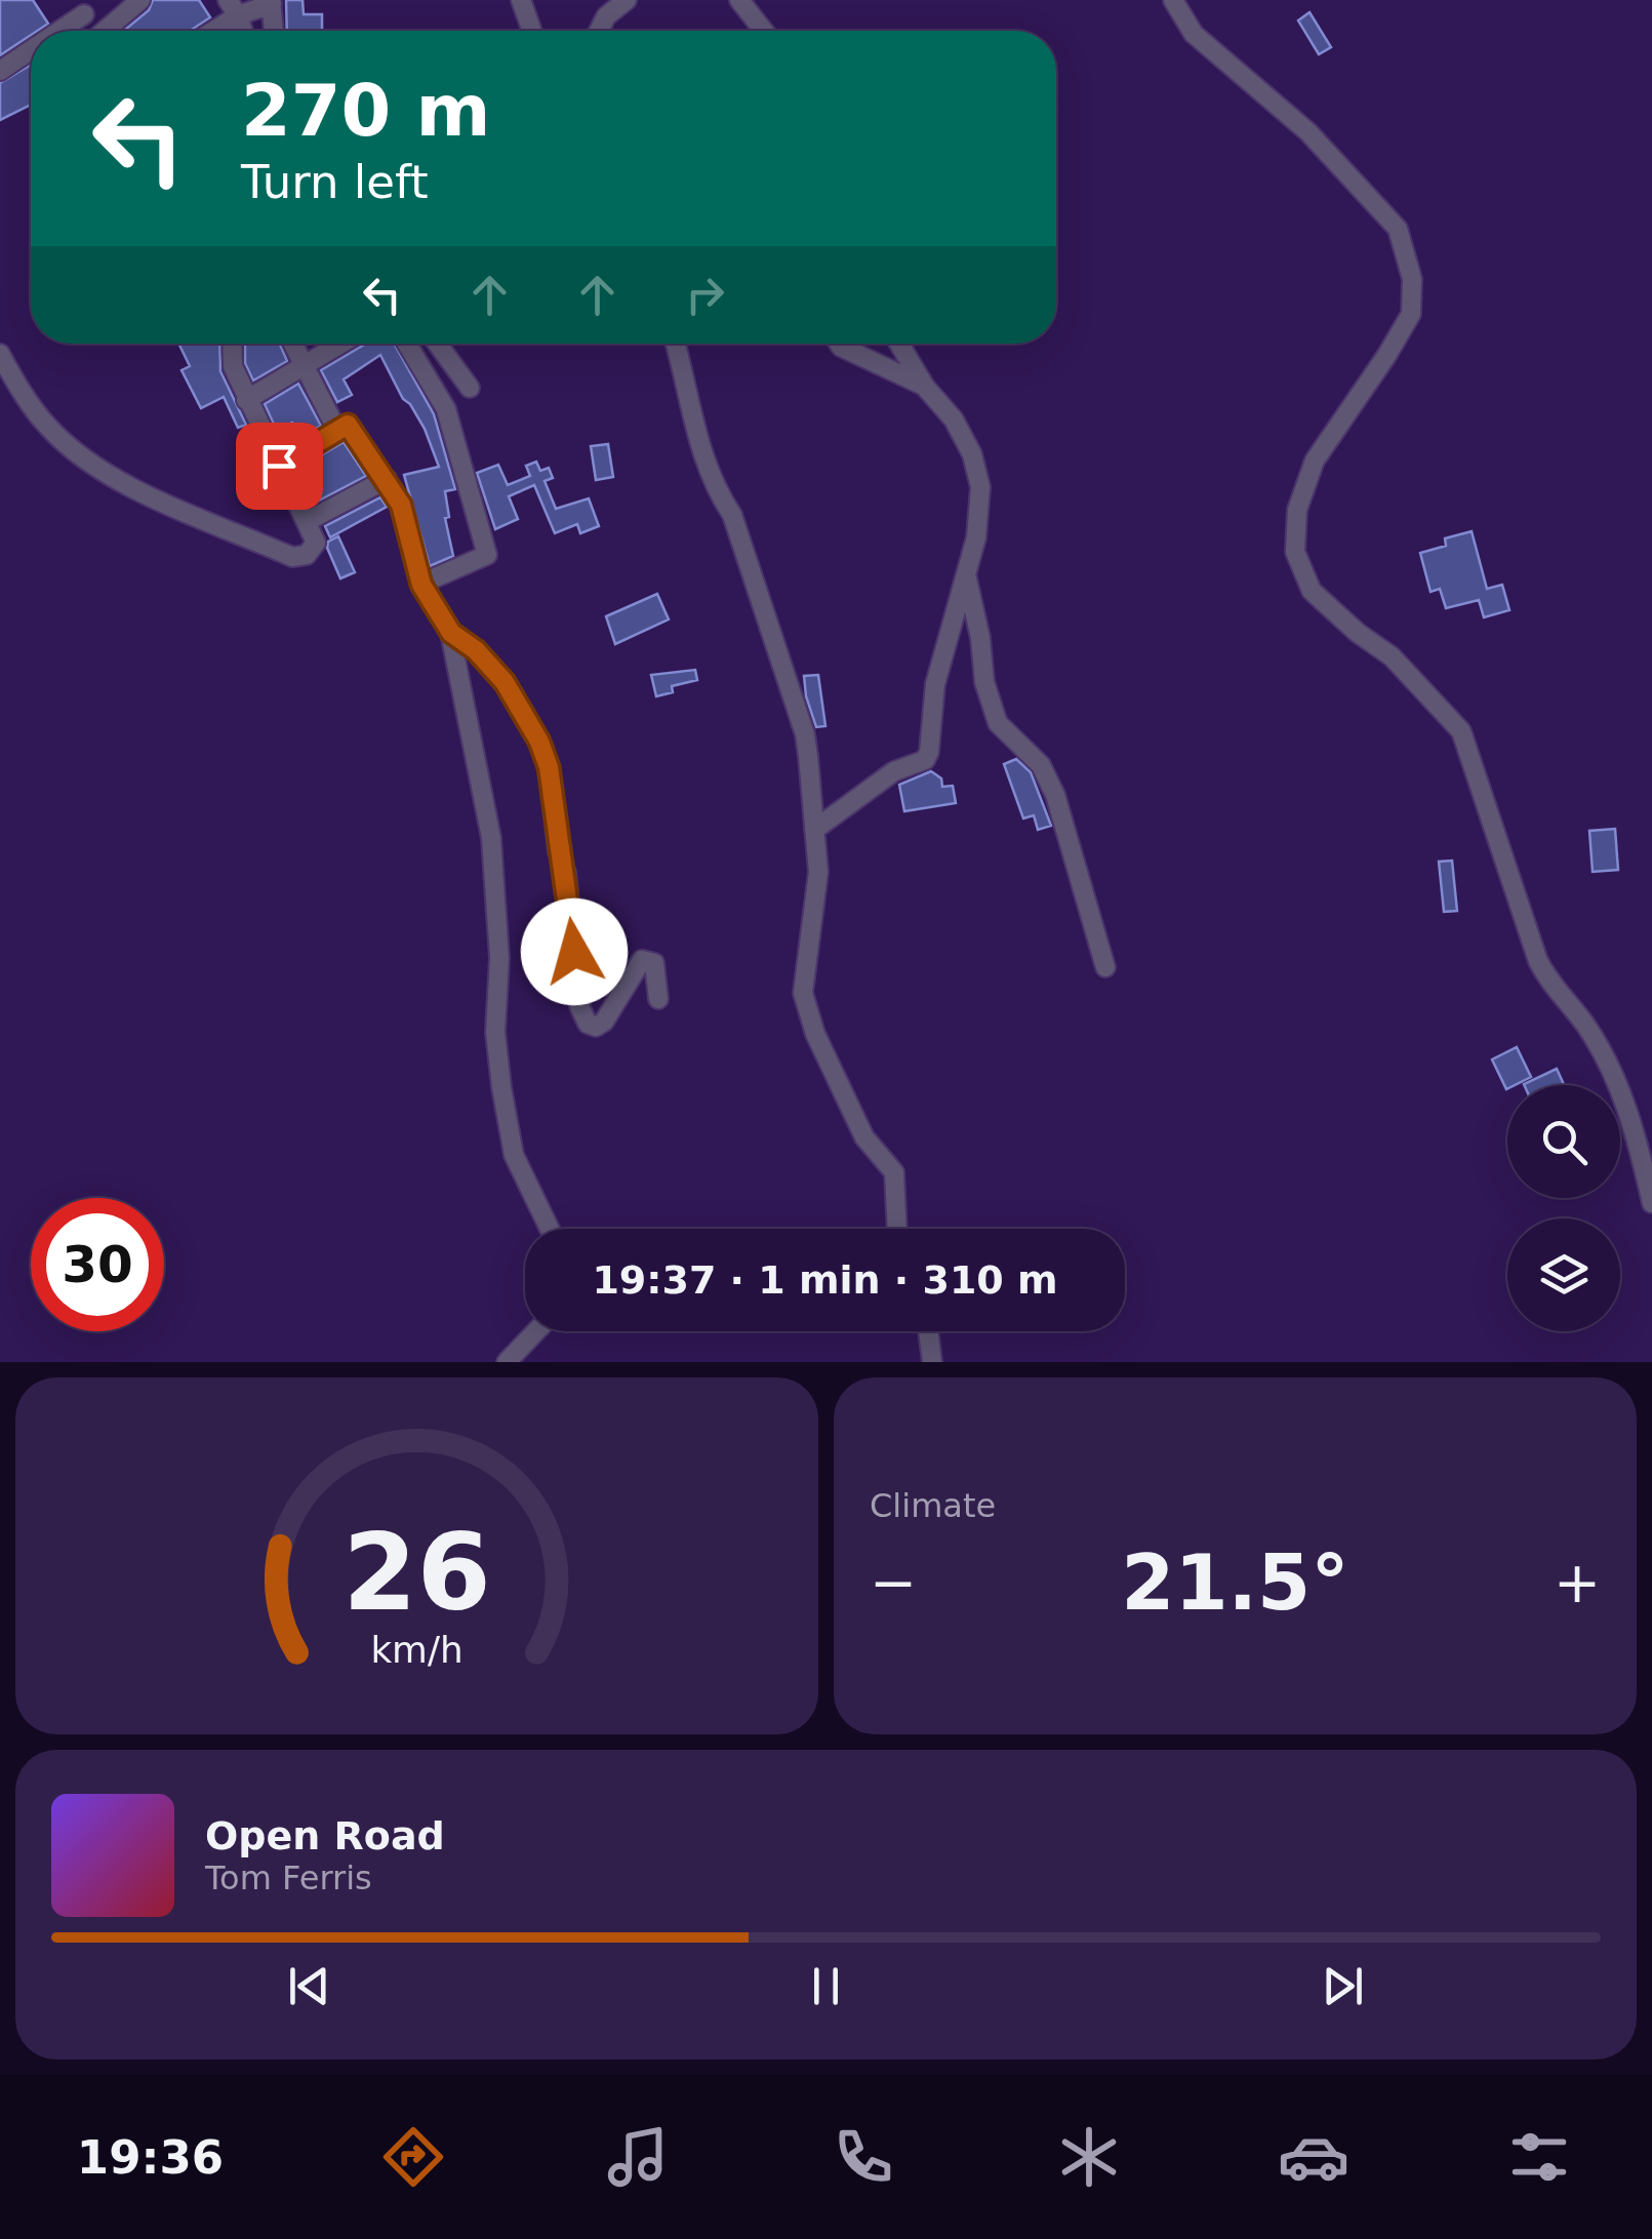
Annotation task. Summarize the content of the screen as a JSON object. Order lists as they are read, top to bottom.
{
  "page": {
    "turn": ["270 m", "Turn left"],
    "limit": "30",
    "trip": "19:37 · 1 min · 310 m",
    "tile": "Climate",
    "heat": ["−", "21.5°", "+"],
    "song": ["Open Road", "Tom Ferris"],
    "tabs": "19:36",
    "gauge": ["26", "km/h"]
  }
}
